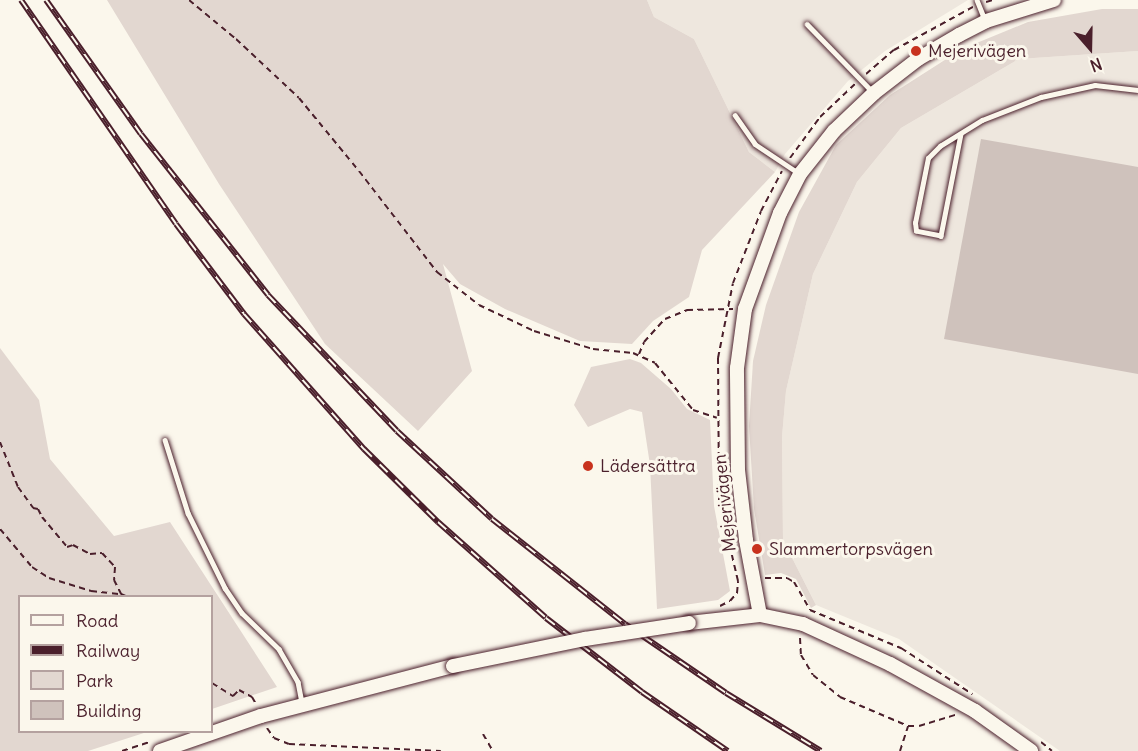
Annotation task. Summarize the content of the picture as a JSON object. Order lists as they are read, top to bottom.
{
  "streets": {
    "street": ["Mejerivägen"]
  },
  "places": ["Mejerivägen", "Lädersättra", "Slammertorpsvägen"],
  "legend": [
    "Road",
    "Railway",
    "Park",
    "Building"
  ],
  "north": "bottom"
}
